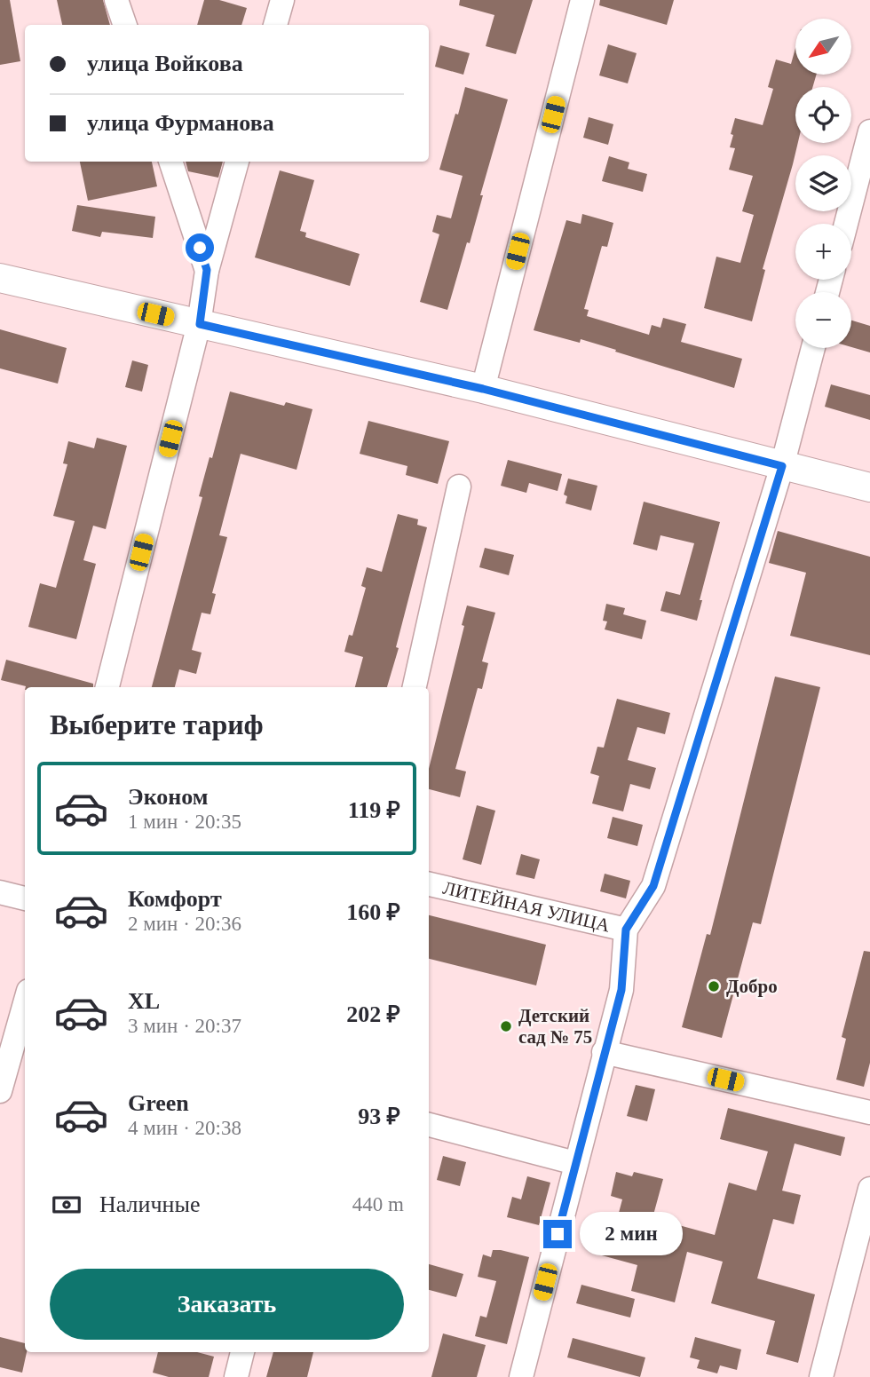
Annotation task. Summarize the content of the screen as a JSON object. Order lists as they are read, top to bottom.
{
  "streets": {
    "street": ["ЛИТЕЙНАЯ УЛИЦА"]
  },
  "places": ["Добро", "Детский сад № 75"],
  "north": "bottom left",
  "page": {
    "map_buttons": ["+", "−"],
    "banner": ["улица Войкова", "улица Фурманова"],
    "heading": "Выберите тариф",
    "list": [
      {
        "name": "Эконом",
        "note": "1 мин · 20:35",
        "value": "119 ₽"
      },
      {
        "name": "Комфорт",
        "note": "2 мин · 20:36",
        "value": "160 ₽"
      },
      {
        "name": "XL",
        "note": "3 мин · 20:37",
        "value": "202 ₽"
      },
      {
        "name": "Green",
        "note": "4 мин · 20:38",
        "value": "93 ₽"
      }
    ],
    "pay": ["Наличные", "440 m"],
    "bubble": "2 мин",
    "buttons": "Заказать"
  }
}
